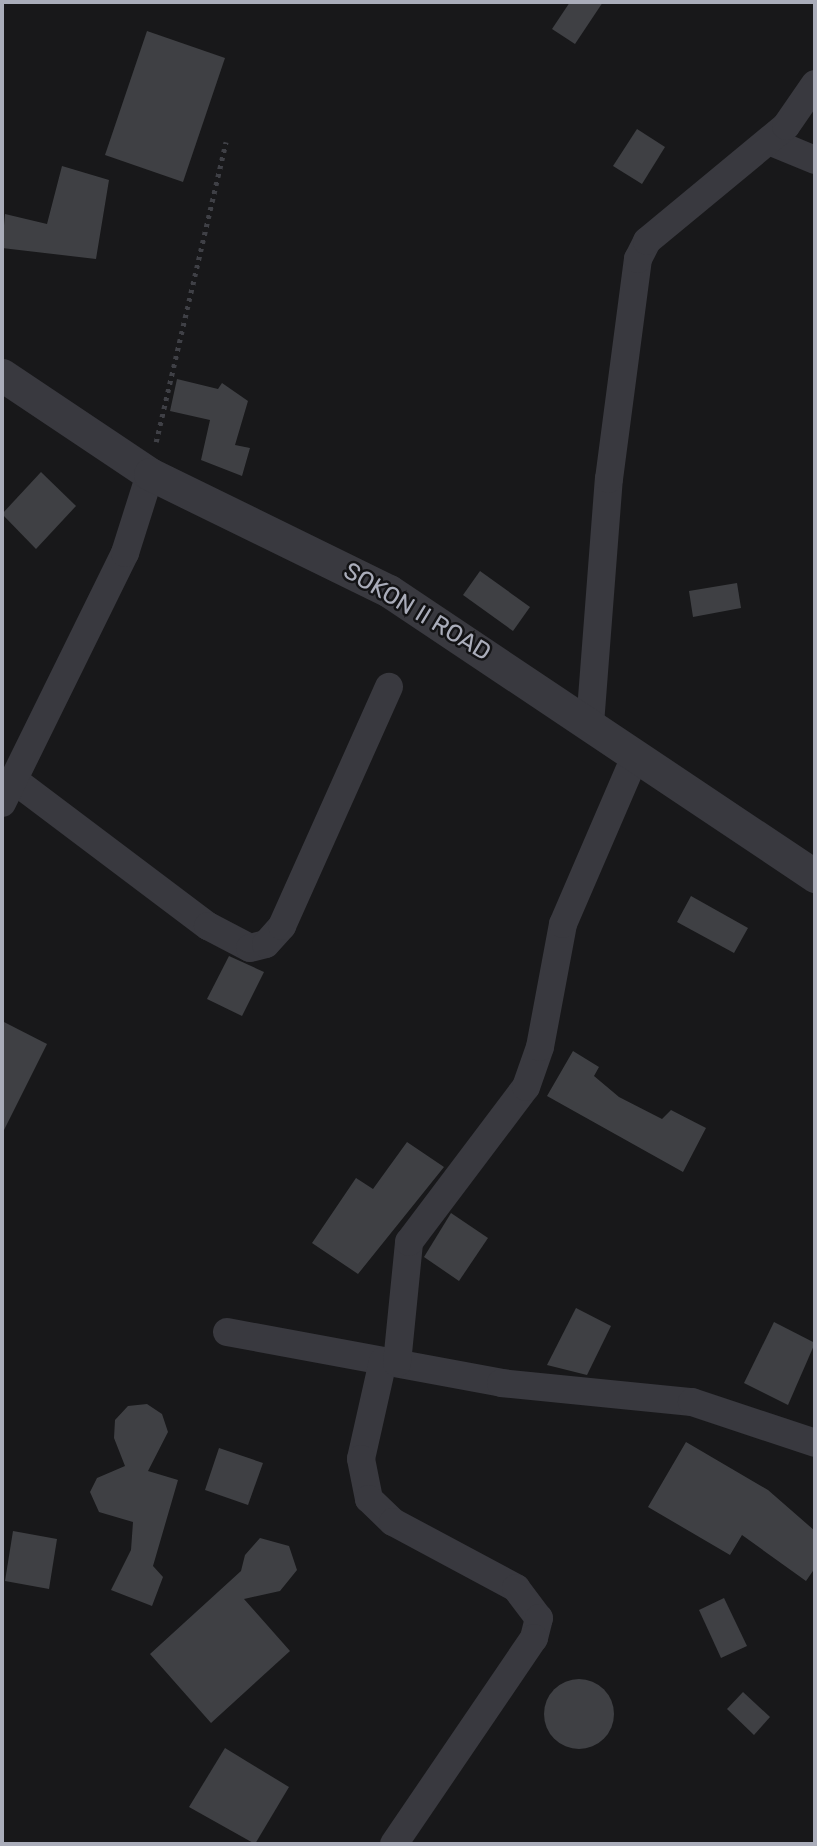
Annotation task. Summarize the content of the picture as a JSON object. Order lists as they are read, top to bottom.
{
  "streets": {
    "street": ["SOKON II ROAD"]
  }
}
